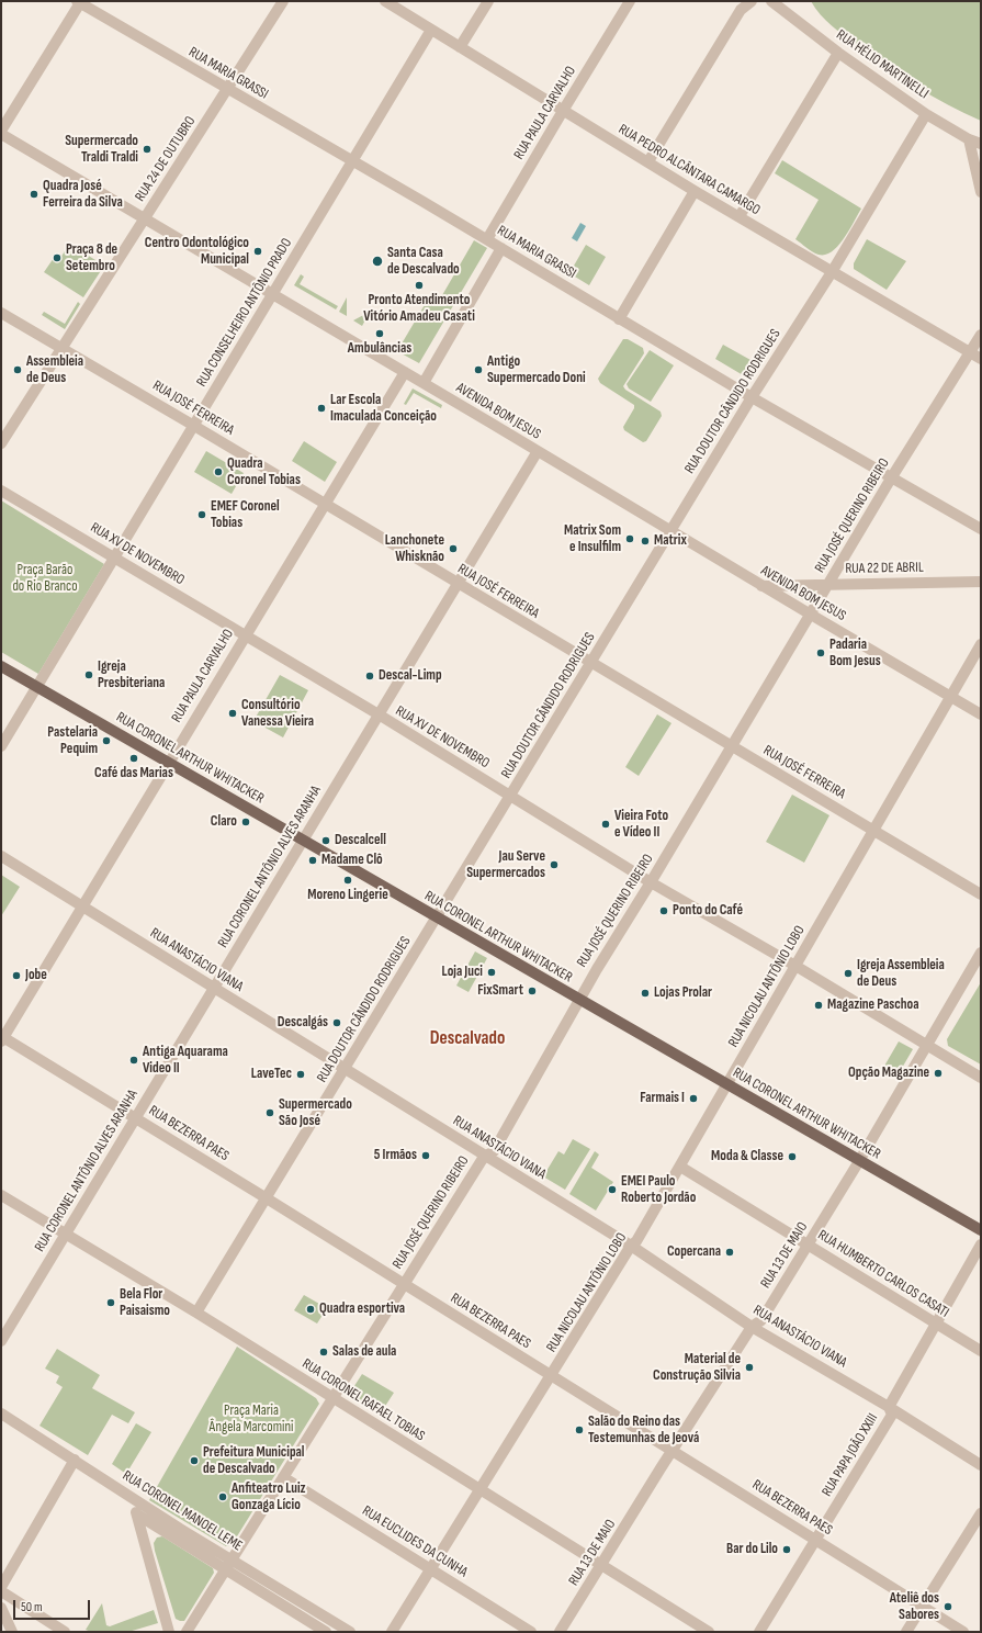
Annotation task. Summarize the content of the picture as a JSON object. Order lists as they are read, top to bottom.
{
  "streets": {
    "main road": ["RUA CORONEL ARTHUR WHITACKER"],
    "street": [
      "RUA HÉLIO MARTINELLI",
      "RUA MARIA GRASSI",
      "RUA PAULA CARVALHO",
      "RUA 24 DE OUTUBRO",
      "RUA PEDRO ALCÂNTARA CAMARGO",
      "RUA CONSELHEIRO ANTÔNIO PRADO",
      "RUA DOUTOR CÂNDIDO RODRIGUES",
      "RUA JOSÉ FERREIRA",
      "AVENIDA BOM JESUS",
      "RUA JOSÉ QUERINO RIBEIRO",
      "RUA XV DE NOVEMBRO",
      "RUA 22 DE ABRIL",
      "RUA CORONEL ANTÔNIO ALVES ARANHA",
      "RUA ANASTÁCIO VIANA",
      "RUA NICOLAU ANTÔNIO LOBO",
      "RUA BEZERRA PAES",
      "RUA 13 DE MAIO",
      "RUA HUMBERTO CARLOS CASATI",
      "RUA CORONEL RAFAEL TOBIAS",
      "RUA PAPA JOÃO XXIII",
      "RUA CORONEL MANOEL LEME",
      "RUA EUCLIDES DA CUNHA"
    ]
  },
  "crossings": [
    ["RUA HÉLIO MARTINELLI", "RUA DOUTOR CÂNDIDO RODRIGUES"],
    ["RUA MARIA GRASSI", "RUA PAULA CARVALHO"],
    ["RUA MARIA GRASSI", "RUA 24 DE OUTUBRO"],
    ["RUA MARIA GRASSI", "RUA CONSELHEIRO ANTÔNIO PRADO"],
    ["RUA MARIA GRASSI", "RUA DOUTOR CÂNDIDO RODRIGUES"],
    ["RUA MARIA GRASSI", "RUA JOSÉ QUERINO RIBEIRO"],
    ["RUA PAULA CARVALHO", "RUA PEDRO ALCÂNTARA CAMARGO"],
    ["RUA PAULA CARVALHO", "RUA JOSÉ FERREIRA"],
    ["RUA PAULA CARVALHO", "AVENIDA BOM JESUS"],
    ["RUA PAULA CARVALHO", "RUA XV DE NOVEMBRO"],
    ["RUA PAULA CARVALHO", "RUA CORONEL ARTHUR WHITACKER"],
    ["RUA PAULA CARVALHO", "RUA ANASTÁCIO VIANA"],
    ["RUA PAULA CARVALHO", "RUA BEZERRA PAES"],
    ["RUA 24 DE OUTUBRO", "RUA JOSÉ FERREIRA"],
    ["RUA 24 DE OUTUBRO", "AVENIDA BOM JESUS"],
    ["RUA PEDRO ALCÂNTARA CAMARGO", "RUA CONSELHEIRO ANTÔNIO PRADO"],
    ["RUA PEDRO ALCÂNTARA CAMARGO", "RUA DOUTOR CÂNDIDO RODRIGUES"],
    ["RUA PEDRO ALCÂNTARA CAMARGO", "RUA JOSÉ QUERINO RIBEIRO"],
    ["RUA CONSELHEIRO ANTÔNIO PRADO", "RUA JOSÉ FERREIRA"],
    ["RUA CONSELHEIRO ANTÔNIO PRADO", "AVENIDA BOM JESUS"],
    ["RUA CONSELHEIRO ANTÔNIO PRADO", "RUA XV DE NOVEMBRO"],
    ["RUA CONSELHEIRO ANTÔNIO PRADO", "RUA CORONEL ARTHUR WHITACKER"],
    ["RUA DOUTOR CÂNDIDO RODRIGUES", "RUA JOSÉ FERREIRA"],
    ["RUA DOUTOR CÂNDIDO RODRIGUES", "AVENIDA BOM JESUS"],
    ["RUA DOUTOR CÂNDIDO RODRIGUES", "RUA XV DE NOVEMBRO"],
    ["RUA DOUTOR CÂNDIDO RODRIGUES", "RUA CORONEL ARTHUR WHITACKER"],
    ["RUA DOUTOR CÂNDIDO RODRIGUES", "RUA ANASTÁCIO VIANA"],
    ["RUA DOUTOR CÂNDIDO RODRIGUES", "RUA BEZERRA PAES"],
    ["RUA DOUTOR CÂNDIDO RODRIGUES", "RUA CORONEL RAFAEL TOBIAS"],
    ["RUA JOSÉ FERREIRA", "RUA JOSÉ QUERINO RIBEIRO"],
    ["RUA JOSÉ FERREIRA", "RUA CORONEL ANTÔNIO ALVES ARANHA"],
    ["RUA JOSÉ FERREIRA", "RUA NICOLAU ANTÔNIO LOBO"],
    ["AVENIDA BOM JESUS", "RUA JOSÉ QUERINO RIBEIRO"],
    ["AVENIDA BOM JESUS", "RUA 22 DE ABRIL"],
    ["AVENIDA BOM JESUS", "RUA CORONEL ANTÔNIO ALVES ARANHA"],
    ["AVENIDA BOM JESUS", "RUA NICOLAU ANTÔNIO LOBO"],
    ["RUA JOSÉ QUERINO RIBEIRO", "RUA XV DE NOVEMBRO"],
    ["RUA JOSÉ QUERINO RIBEIRO", "RUA 22 DE ABRIL"],
    ["RUA JOSÉ QUERINO RIBEIRO", "RUA CORONEL ARTHUR WHITACKER"],
    ["RUA JOSÉ QUERINO RIBEIRO", "RUA ANASTÁCIO VIANA"],
    ["RUA JOSÉ QUERINO RIBEIRO", "RUA BEZERRA PAES"],
    ["RUA JOSÉ QUERINO RIBEIRO", "RUA CORONEL RAFAEL TOBIAS"],
    ["RUA JOSÉ QUERINO RIBEIRO", "RUA CORONEL MANOEL LEME"],
    ["RUA JOSÉ QUERINO RIBEIRO", "RUA EUCLIDES DA CUNHA"],
    ["RUA XV DE NOVEMBRO", "RUA CORONEL ANTÔNIO ALVES ARANHA"],
    ["RUA XV DE NOVEMBRO", "RUA NICOLAU ANTÔNIO LOBO"],
    ["RUA XV DE NOVEMBRO", "RUA 13 DE MAIO"],
    ["RUA CORONEL ARTHUR WHITACKER", "RUA CORONEL ANTÔNIO ALVES ARANHA"],
    ["RUA CORONEL ARTHUR WHITACKER", "RUA NICOLAU ANTÔNIO LOBO"],
    ["RUA CORONEL ARTHUR WHITACKER", "RUA 13 DE MAIO"],
    ["RUA CORONEL ANTÔNIO ALVES ARANHA", "RUA ANASTÁCIO VIANA"],
    ["RUA CORONEL ANTÔNIO ALVES ARANHA", "RUA BEZERRA PAES"],
    ["RUA CORONEL ANTÔNIO ALVES ARANHA", "RUA CORONEL RAFAEL TOBIAS"],
    ["RUA ANASTÁCIO VIANA", "RUA NICOLAU ANTÔNIO LOBO"],
    ["RUA ANASTÁCIO VIANA", "RUA 13 DE MAIO"],
    ["RUA ANASTÁCIO VIANA", "RUA PAPA JOÃO XXIII"],
    ["RUA NICOLAU ANTÔNIO LOBO", "RUA BEZERRA PAES"],
    ["RUA NICOLAU ANTÔNIO LOBO", "RUA HUMBERTO CARLOS CASATI"],
    ["RUA NICOLAU ANTÔNIO LOBO", "RUA CORONEL RAFAEL TOBIAS"],
    ["RUA NICOLAU ANTÔNIO LOBO", "RUA EUCLIDES DA CUNHA"],
    ["RUA BEZERRA PAES", "RUA 13 DE MAIO"],
    ["RUA BEZERRA PAES", "RUA PAPA JOÃO XXIII"],
    ["RUA 13 DE MAIO", "RUA HUMBERTO CARLOS CASATI"],
    ["RUA 13 DE MAIO", "RUA CORONEL RAFAEL TOBIAS"],
    ["RUA HUMBERTO CARLOS CASATI", "RUA PAPA JOÃO XXIII"]
  ],
  "districts": ["Descalvado"],
  "parks": ["Praça Barão do Rio Branco", "Praça Maria Ângela Marcomini"],
  "places": [
    "Supermercado Traldi Traldi",
    "Quadra José Ferreira da Silva",
    "Centro Odontológico Municipal",
    "Praça 8 de Setembro",
    "Santa Casa de Descalvado",
    "Pronto Atendimento Vitório Amadeu Casati",
    "Ambulâncias",
    "Assembleia de Deus",
    "Antigo Supermercado Doni",
    "Lar Escola Imaculada Conceição",
    "Quadra Coronel Tobias",
    "EMEF Coronel Tobias",
    "Matrix Som e Insulfilm",
    "Matrix",
    "Lanchonete Whisknão",
    "Padaria Bom Jesus",
    "Igreja Presbiteriana",
    "Descal-Limp",
    "Consultório Vanessa Vieira",
    "Pastelaria Pequim",
    "Café das Marias",
    "Claro",
    "Vieira Foto e Vídeo II",
    "Descalcell",
    "Madame Clô",
    "Jau Serve Supermercados",
    "Moreno Lingerie",
    "Ponto do Café",
    "Loja Juci",
    "Igreja Assembleia de Deus",
    "Jobe",
    "FixSmart",
    "Lojas Prolar",
    "Magazine Paschoa",
    "Descalgás",
    "Antiga Aquarama Video II",
    "Opção Magazine",
    "LaveTec",
    "Farmais I",
    "Supermercado São José",
    "5 Irmãos",
    "Moda & Classe",
    "EMEI Paulo Roberto Jordão",
    "Copercana",
    "Bela Flor Paisaismo",
    "Quadra esportiva",
    "Salas de aula",
    "Material de Construção Silvia",
    "Salão do Reino das Testemunhas de Jeová",
    "Prefeitura Municipal de Descalvado",
    "Anfiteatro Luiz Gonzaga Lício",
    "Bar do Lilo",
    "Ateliê dos Sabores"
  ],
  "scale_bar": "50 m"
}
